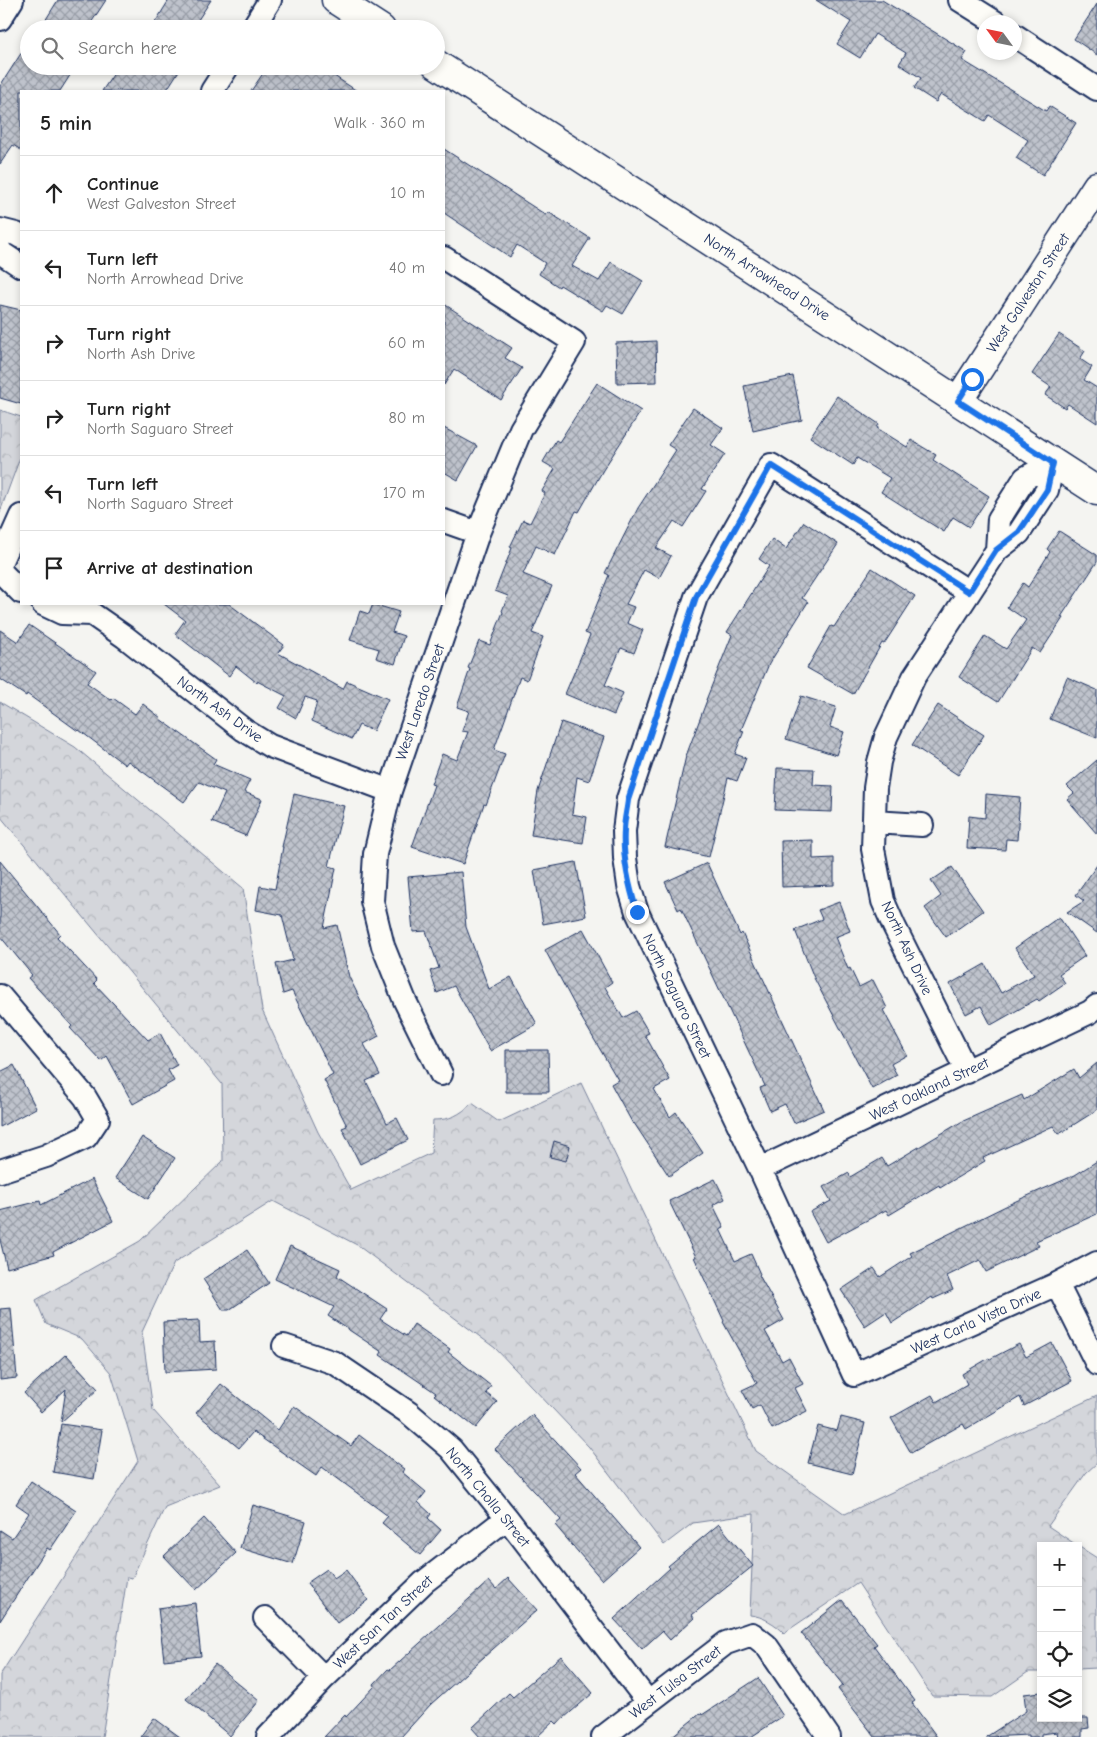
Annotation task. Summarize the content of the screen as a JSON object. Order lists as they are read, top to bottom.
{
  "streets": {
    "street": [
      "North Arrowhead Drive",
      "West Galveston Street",
      "West Laredo Street",
      "North Ash Drive",
      "North Saguaro Street",
      "West Oakland Street",
      "West Carla Vista Drive",
      "North Cholla Street",
      "West San Tan Street",
      "West Tulsa Street"
    ]
  },
  "crossings": [
    ["North Arrowhead Drive", "West Galveston Street"],
    ["North Arrowhead Drive", "North Ash Drive"],
    ["West Laredo Street", "North Ash Drive"],
    ["North Ash Drive", "North Saguaro Street"],
    ["North Ash Drive", "West Oakland Street"],
    ["North Saguaro Street", "West Oakland Street"],
    ["North Saguaro Street", "West Carla Vista Drive"],
    ["North Cholla Street", "West San Tan Street"],
    ["North Cholla Street", "West Tulsa Street"]
  ],
  "north": "top left",
  "page": {
    "search": "Search here",
    "heading": ["5 min", "Walk · 360 m"],
    "list": [
      ["Continue", "West Galveston Street", "10 m"],
      ["Turn left", "North Arrowhead Drive", "40 m"],
      ["Turn right", "North Ash Drive", "60 m"],
      ["Turn right", "North Saguaro Street", "80 m"],
      ["Turn left", "North Saguaro Street", "170 m"],
      "Arrive at destination"
    ],
    "map_buttons": ["+", "−"]
  }
}
